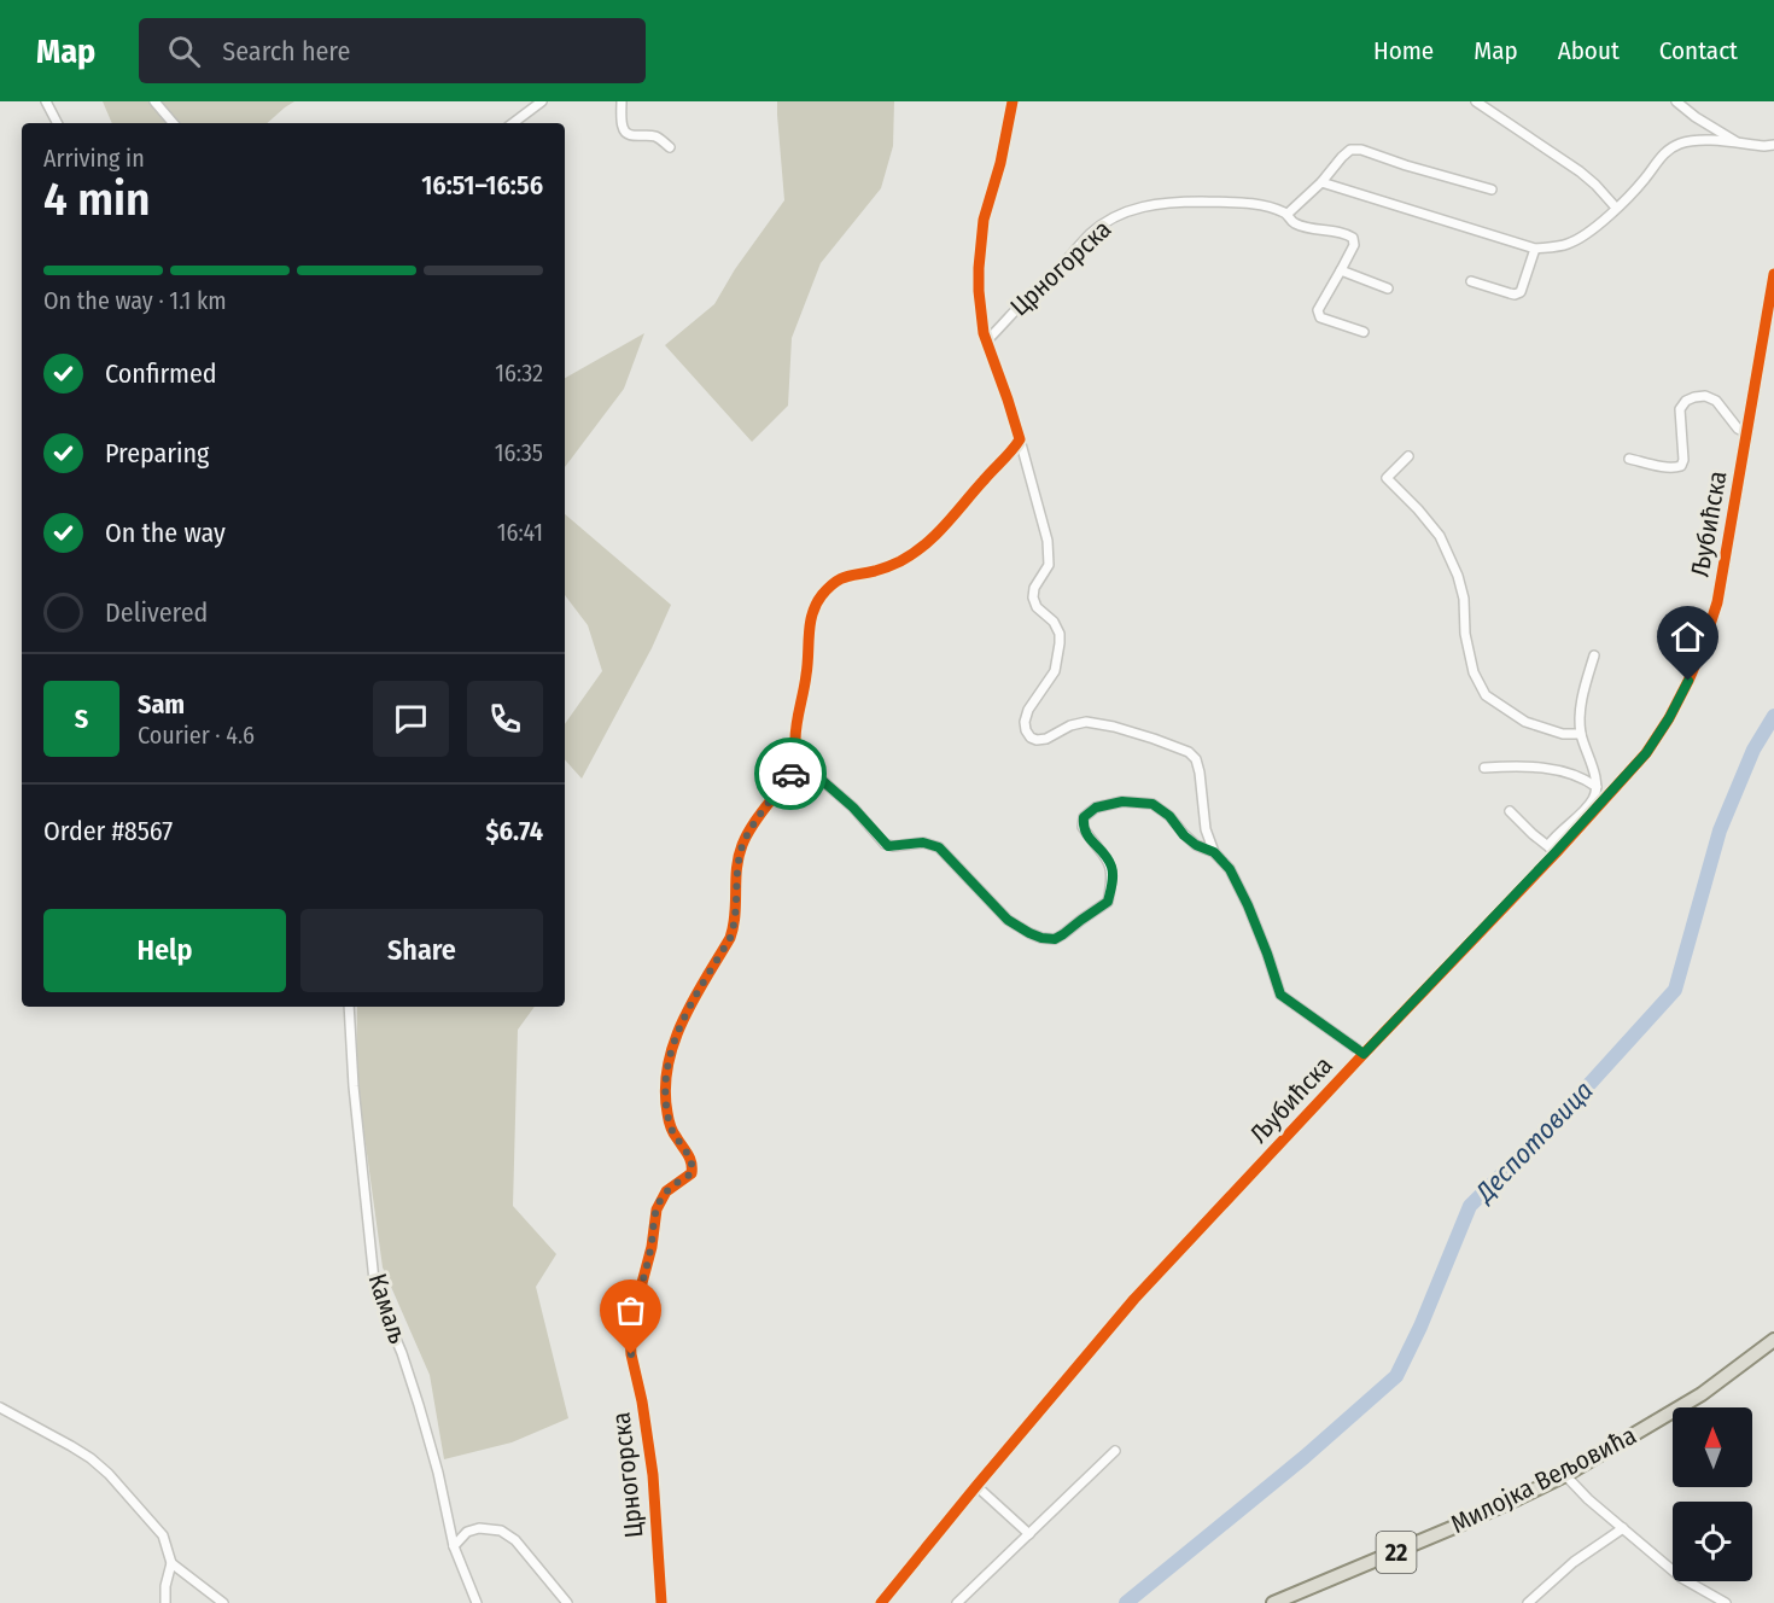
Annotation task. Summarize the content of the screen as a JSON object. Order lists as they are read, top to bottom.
{
  "streets": {
    "main road": ["Милојка Вељовића", "22"],
    "street": ["Црногорска", "Љубићска", "Камаљ"]
  },
  "water": ["Деспотовица"],
  "north": "top",
  "page": {
    "header": "Map",
    "search": "Search here",
    "nav": [
      "Home",
      "Map",
      "About",
      "Contact"
    ],
    "heading": ["4 min", "Arriving in", "16:51–16:56"],
    "panel": [
      "Sam",
      "Courier · 4.6",
      "Order #8567",
      "$6.74"
    ],
    "bar": "On the way · 1.1 km",
    "list": [
      ["Confirmed", "16:32"],
      ["Preparing", "16:35"],
      ["On the way", "16:41"],
      "Delivered"
    ],
    "round": "S",
    "buttons": ["Help", "Share"]
  }
}
